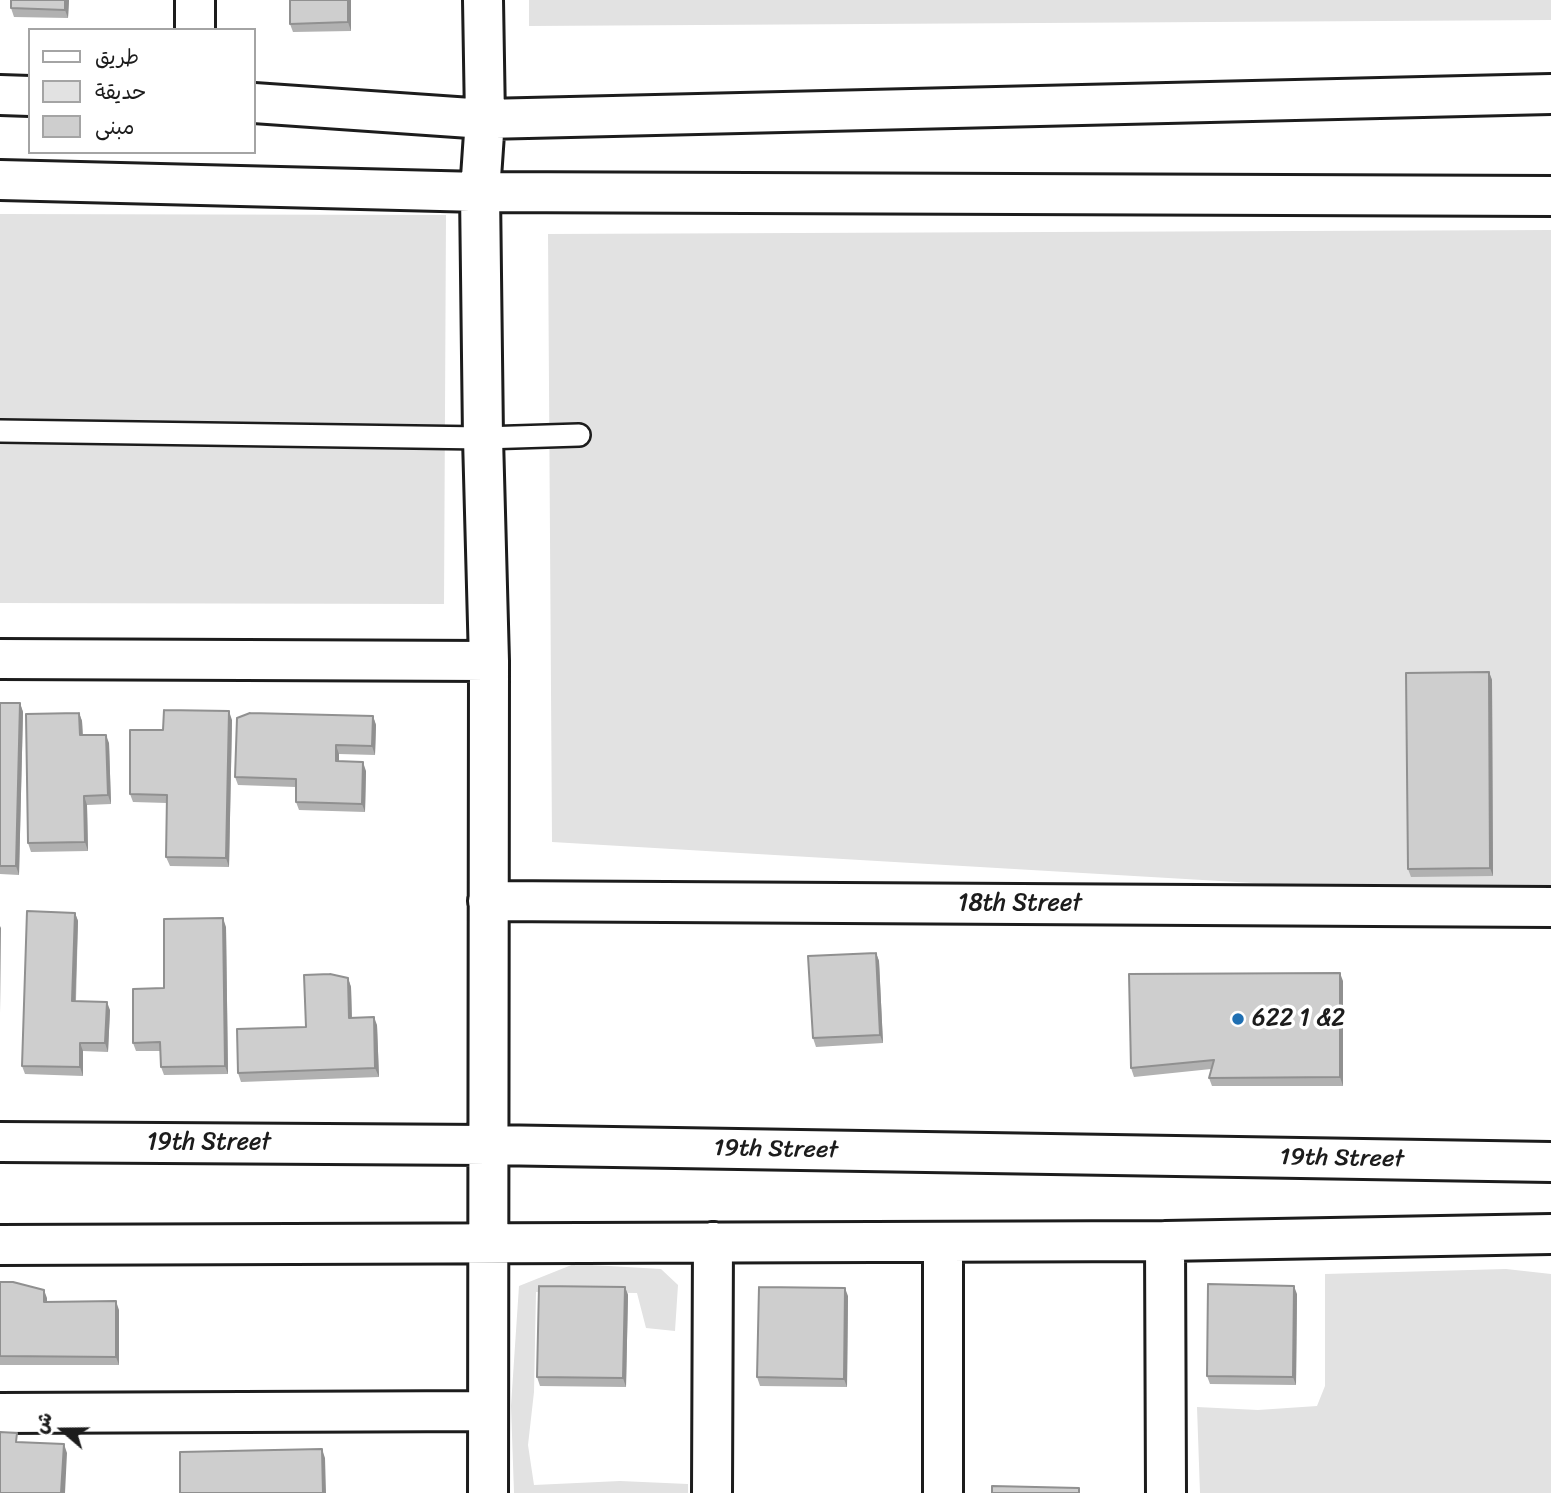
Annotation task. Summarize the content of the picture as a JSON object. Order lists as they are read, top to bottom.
{
  "streets": {
    "street": ["18th Street", "19th Street"]
  },
  "places": ["622 1 &2"],
  "legend": ["طريق", "حديقة", "مبنى"],
  "north": "left"
}
